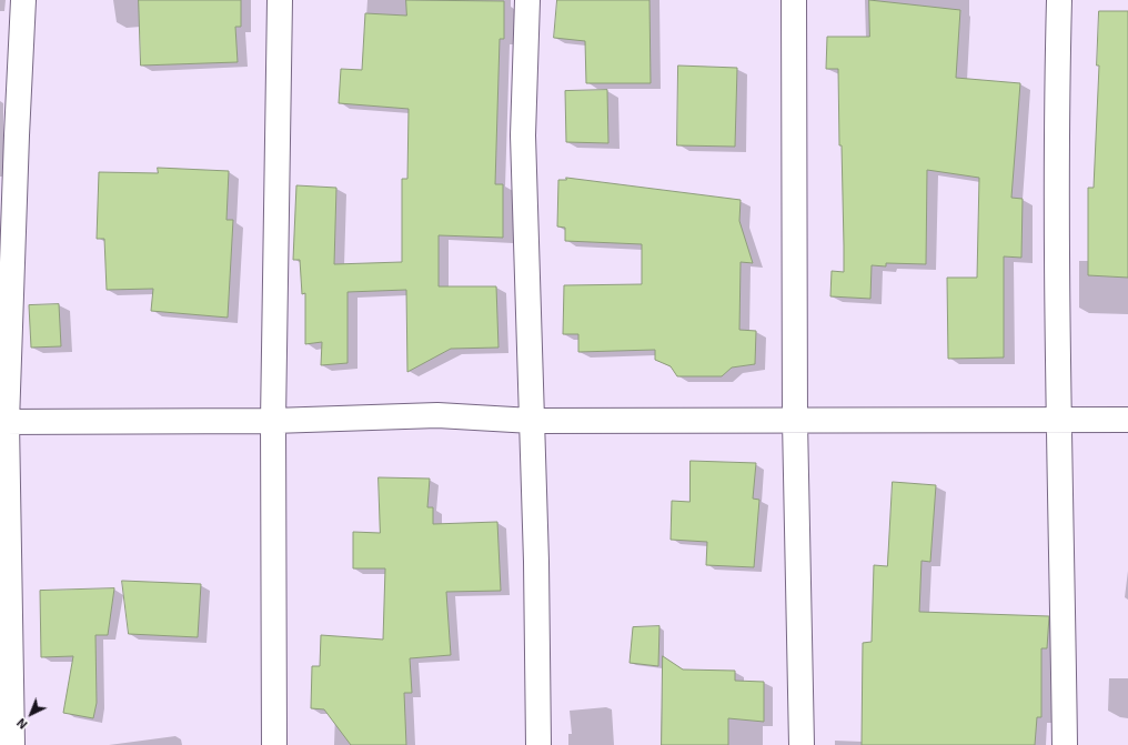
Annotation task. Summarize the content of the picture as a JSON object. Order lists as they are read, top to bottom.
{
  "north": "bottom left"
}
